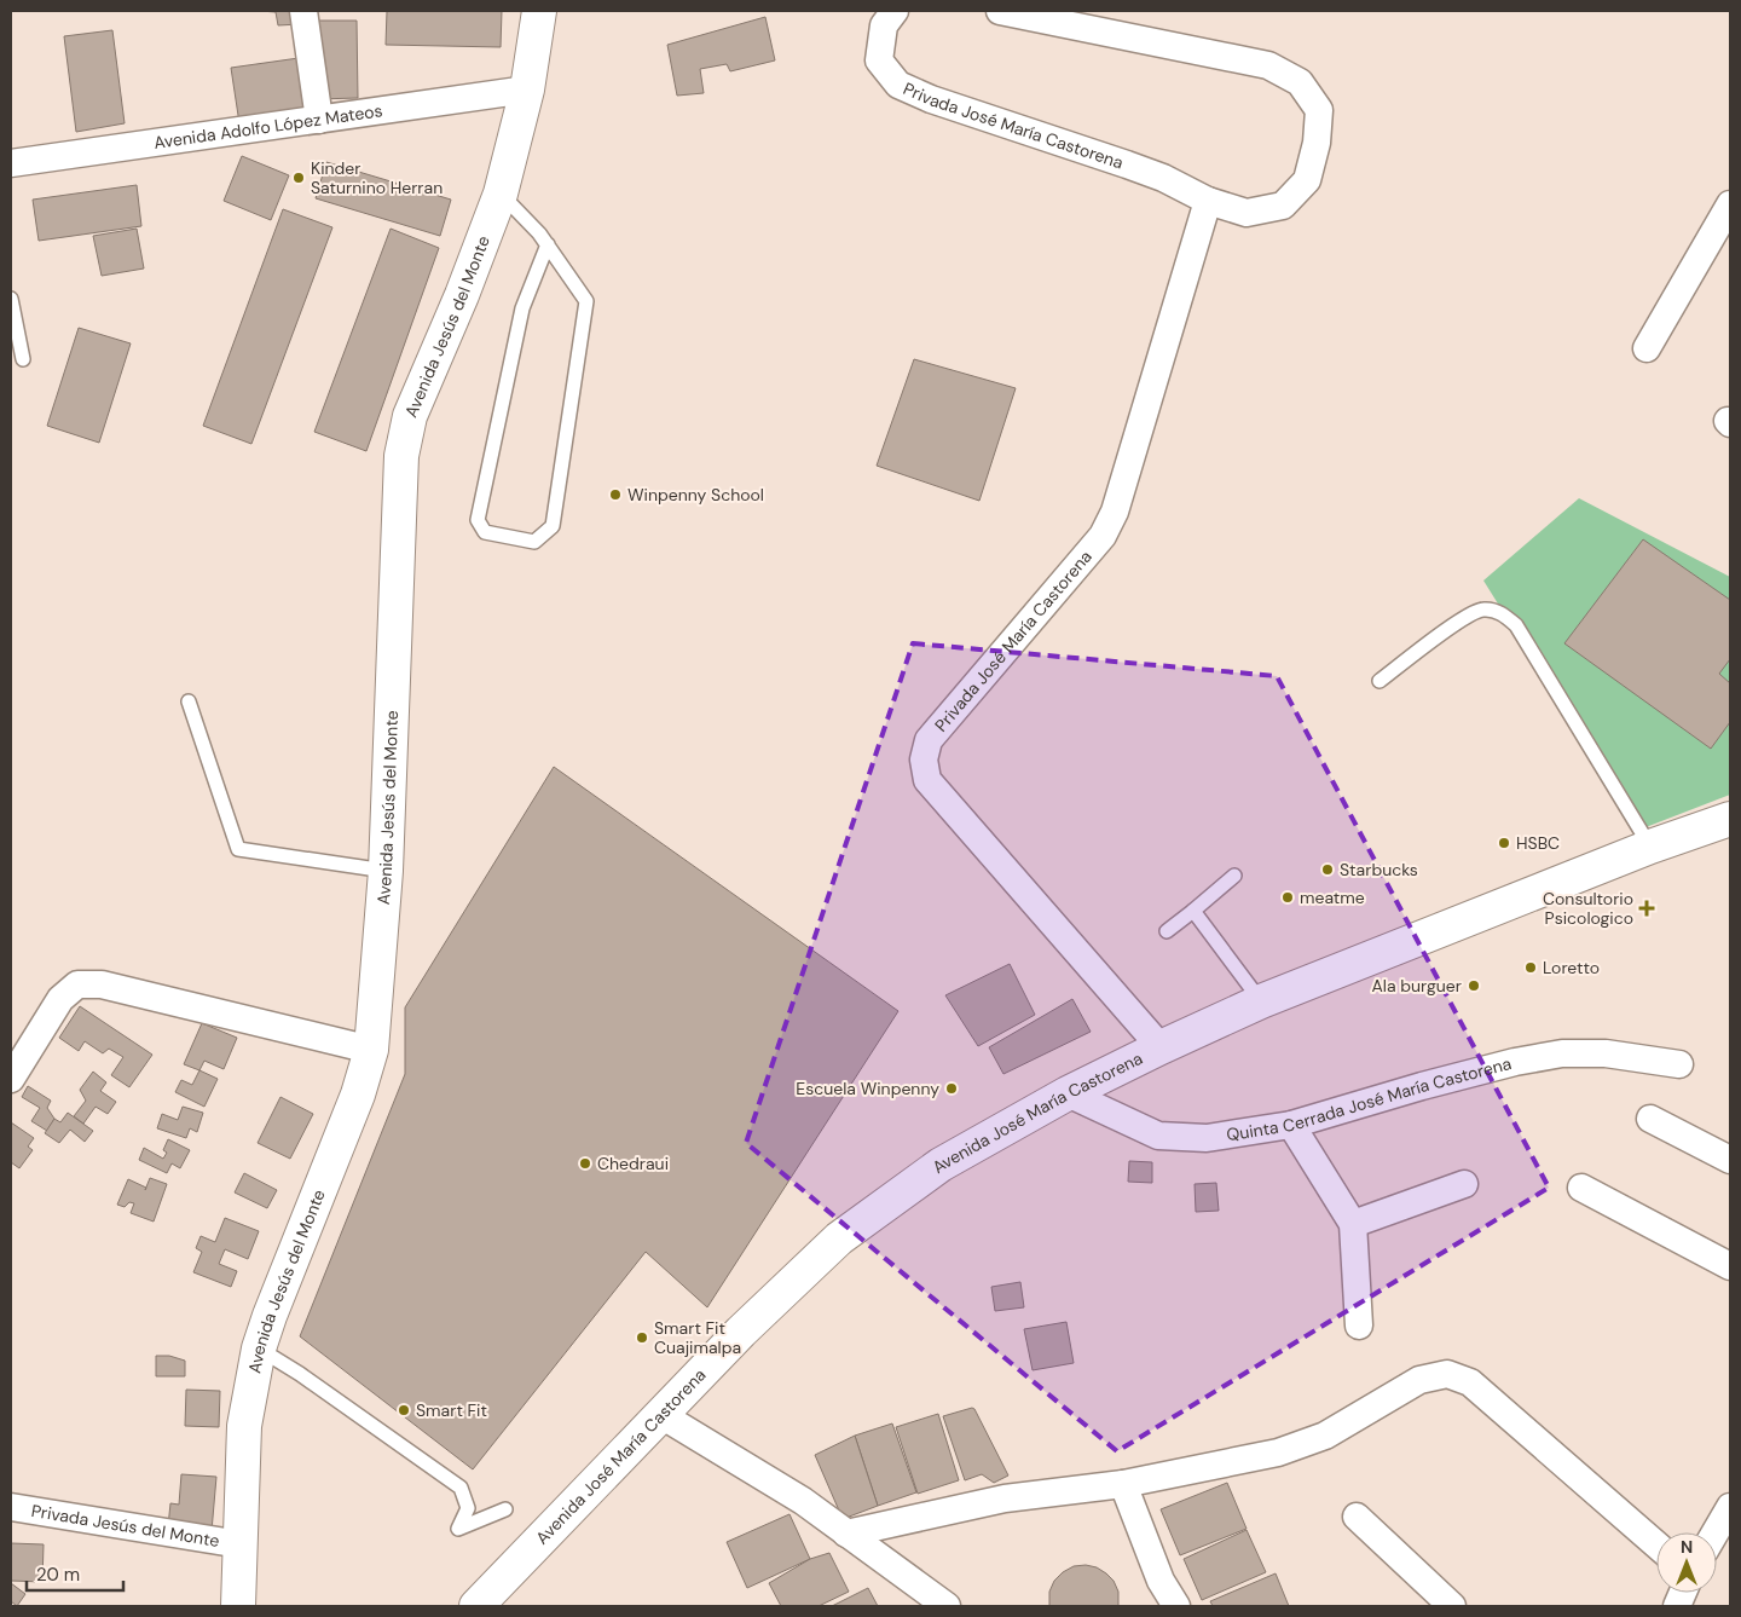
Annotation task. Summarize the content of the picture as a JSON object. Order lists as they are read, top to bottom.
{
  "streets": {
    "street": [
      "Avenida Adolfo López Mateos",
      "Privada José María Castorena",
      "Avenida Jesús del Monte",
      "Quinta Cerrada José María Castorena",
      "Avenida José María Castorena",
      "Privada Jesús del Monte"
    ]
  },
  "crossings": [
    ["Avenida Adolfo López Mateos", "Avenida Jesús del Monte"],
    ["Privada José María Castorena", "Avenida José María Castorena"],
    ["Avenida Jesús del Monte", "Privada Jesús del Monte"],
    ["Quinta Cerrada José María Castorena", "Avenida José María Castorena"]
  ],
  "places": {
    "other": [
      "Kinder Saturnino Herran",
      "Winpenny School",
      "HSBC",
      "Starbucks",
      "meatme",
      "Loretto",
      "Ala burguer",
      "Escuela Winpenny",
      "Chedraui",
      "Smart Fit Cuajimalpa",
      "Smart Fit"
    ],
    "health": ["Consultorio Psicologico"]
  },
  "scale_bar": "20 m",
  "north": "top"
}
